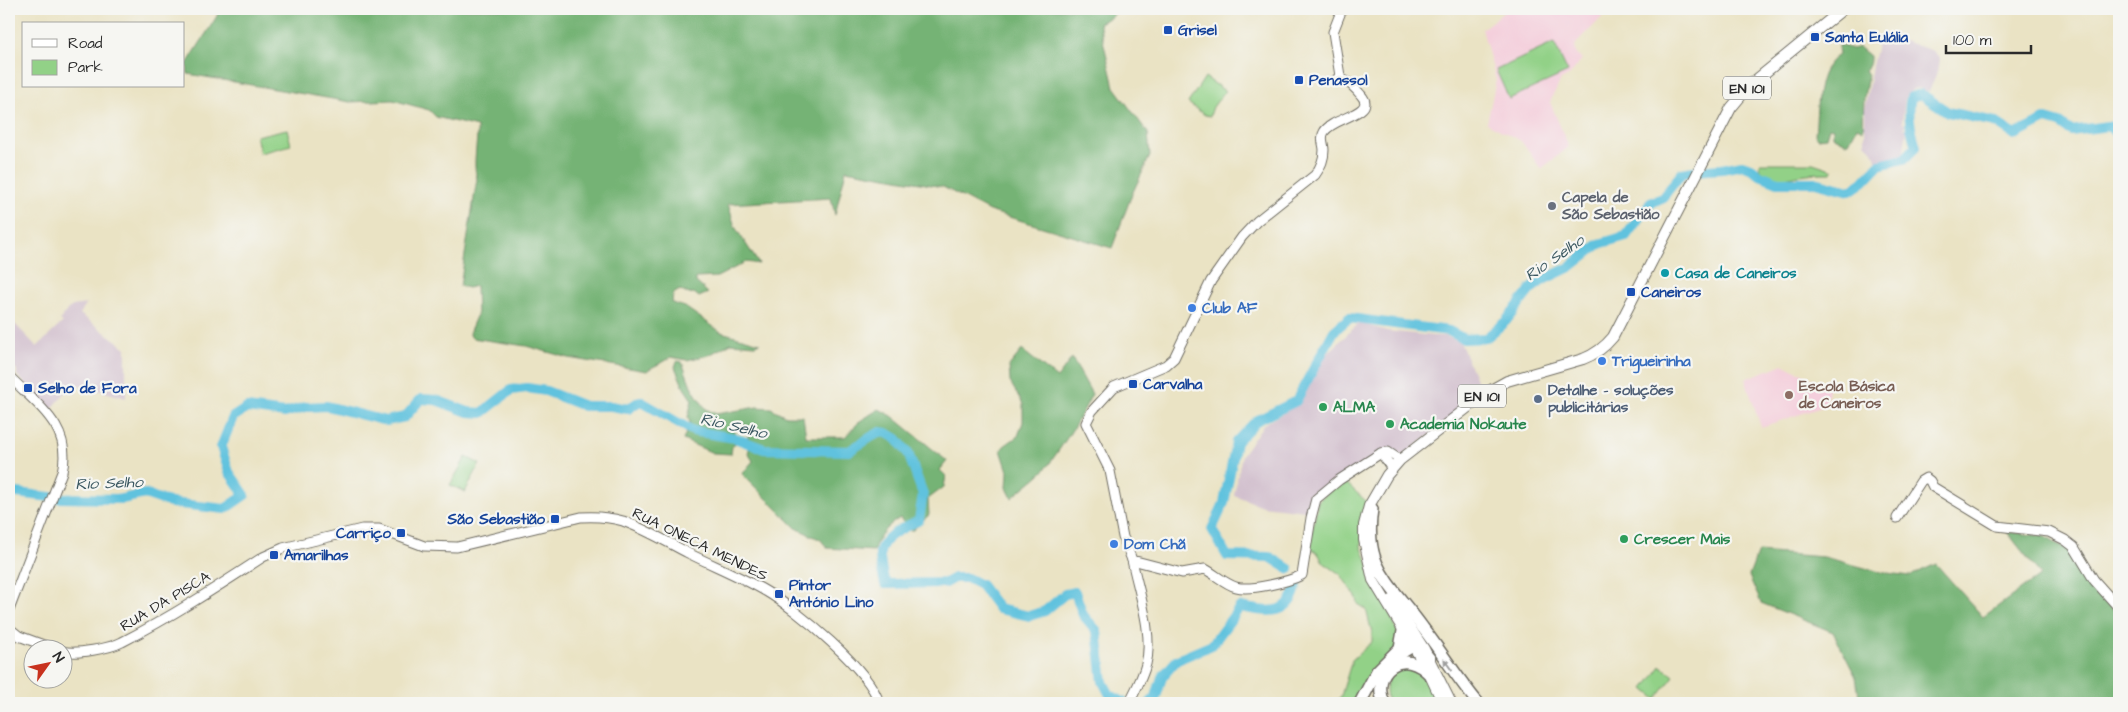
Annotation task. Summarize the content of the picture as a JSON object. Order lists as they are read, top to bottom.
{
  "streets": {
    "main road": ["EN 101"],
    "street": ["RUA ONECA MENDES", "RUA DA PISCA"]
  },
  "crossings": [
    ["RUA ONECA MENDES", "RUA DA PISCA"]
  ],
  "water": ["Rio Selho"],
  "places": {
    "transit": [
      "Grisel",
      "Santa Eulália",
      "Penassol",
      "Caneiros",
      "Carvalha",
      "Selho de Fora",
      "São Sebastião",
      "Carriço",
      "Amarilhas",
      "Pintor António Lino"
    ],
    "other": [
      "Capela de São Sebastião",
      "Casa de Caneiros",
      "Club AF",
      "Trigueirinha",
      "Escola Básica de Caneiros",
      "Detalhe - soluções publicitárias",
      "ALMA",
      "Academia Nokaute",
      "Crescer Mais",
      "Dom Chã"
    ]
  },
  "legend": ["Road", "Park"],
  "scale_bar": "100 m",
  "north": "top right"
}
